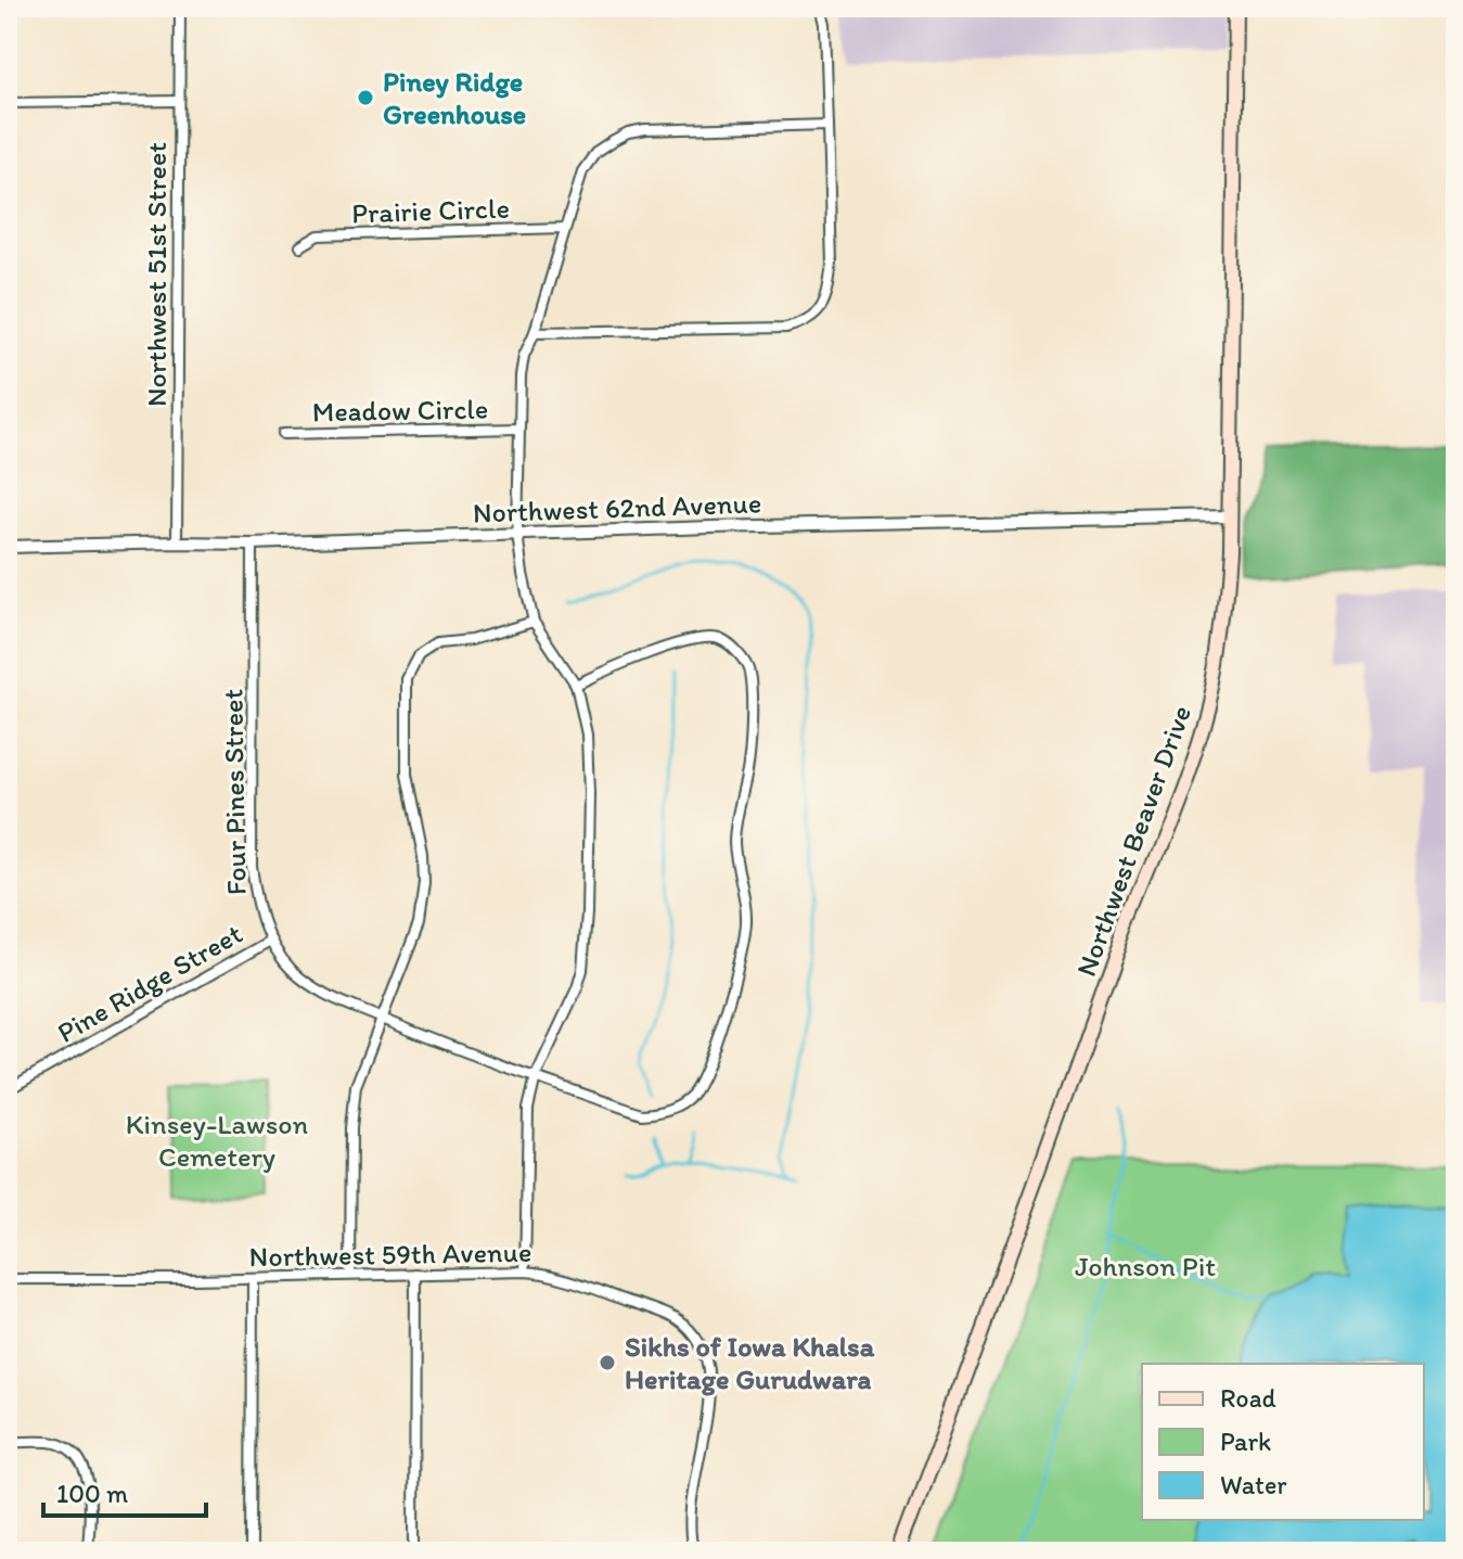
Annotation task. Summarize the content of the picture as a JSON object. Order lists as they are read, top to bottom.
{
  "streets": {
    "main road": ["Northwest Beaver Drive"],
    "street": [
      "Prairie Circle",
      "Northwest 51st Street",
      "Meadow Circle",
      "Northwest 62nd Avenue",
      "Four Pines Street",
      "Pine Ridge Street",
      "Northwest 59th Avenue"
    ]
  },
  "crossings": [
    ["Northwest 51st Street", "Northwest 62nd Avenue"],
    ["Northwest 62nd Avenue", "Four Pines Street"],
    ["Northwest 62nd Avenue", "Northwest Beaver Drive"],
    ["Four Pines Street", "Pine Ridge Street"]
  ],
  "parks": ["Kinsey-Lawson Cemetery", "Johnson Pit"],
  "places": ["Piney Ridge Greenhouse", "Sikhs of Iowa Khalsa Heritage Gurudwara"],
  "legend": ["Road", "Park", "Water"],
  "scale_bar": "100 m"
}
